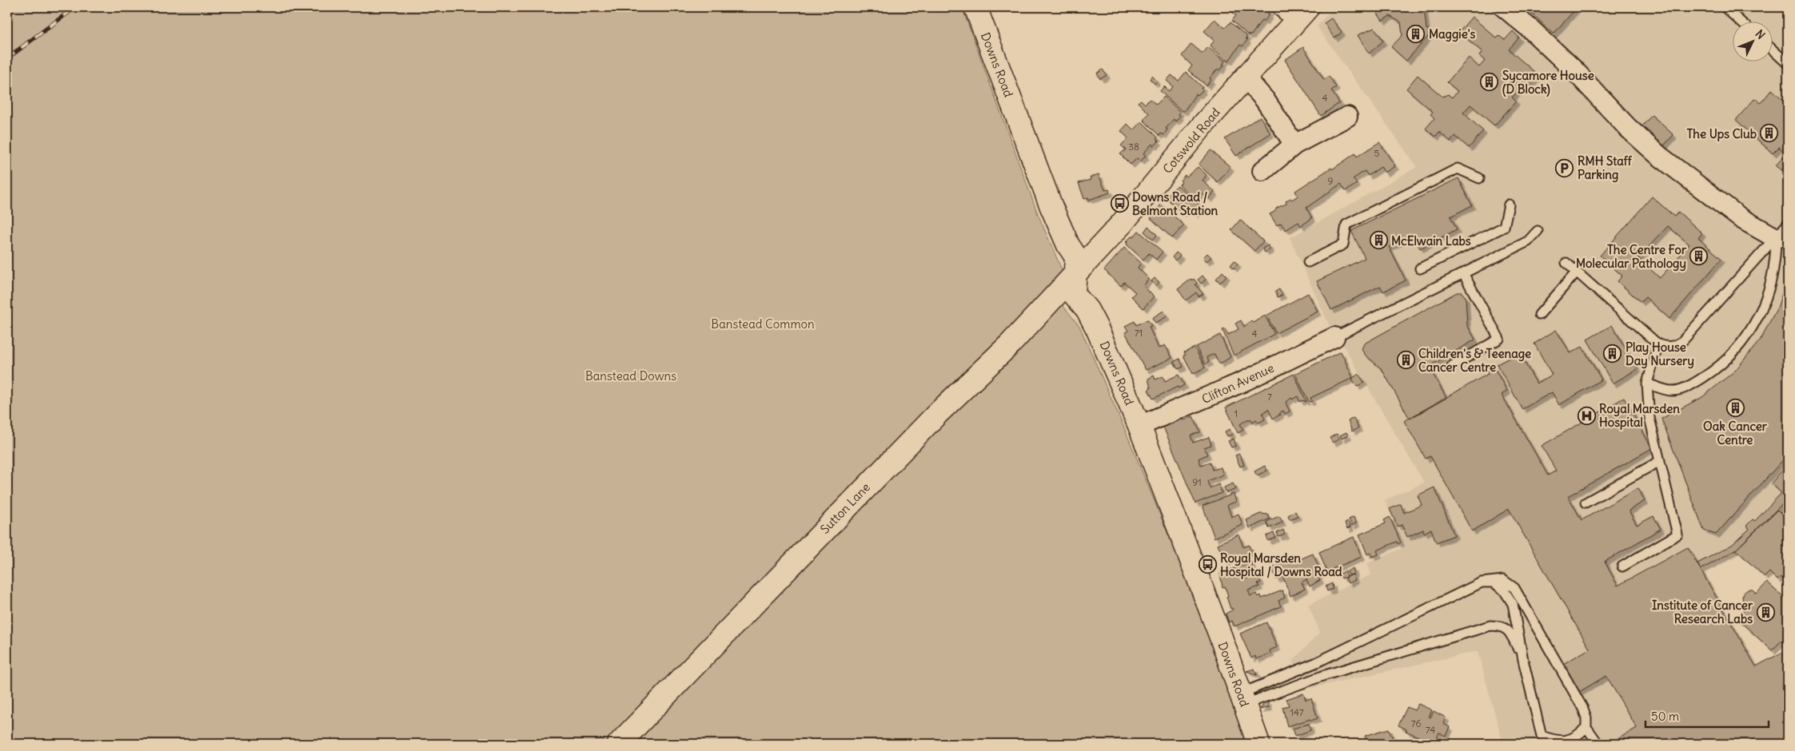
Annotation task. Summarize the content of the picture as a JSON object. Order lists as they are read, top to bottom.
{
  "streets": {
    "main road": ["Downs Road", "Cotswold Road", "Sutton Lane"],
    "street": ["Clifton Avenue"]
  },
  "crossings": [
    ["Downs Road", "Cotswold Road"],
    ["Downs Road", "Clifton Avenue"],
    ["Downs Road", "Sutton Lane"],
    ["Cotswold Road", "Sutton Lane"]
  ],
  "parks": ["Banstead Common", "Banstead Downs"],
  "places": {
    "building": [
      "Maggie's",
      "Sycamore House (D Block)",
      "The Ups Club",
      "McElwain Labs",
      "The Centre For Molecular Pathology",
      "Play House Day Nursery",
      "Children's & Teenage Cancer Centre",
      "Oak Cancer Centre",
      "Institute of Cancer Research Labs"
    ],
    "parking": ["RMH Staff Parking"],
    "bus stop": ["Downs Road / Belmont Station", "Royal Marsden Hospital / Downs Road"],
    "hospital": ["Royal Marsden Hospital"]
  },
  "house_numbers": [
    "4",
    "38",
    "5",
    "9",
    "71",
    "4",
    "7",
    "1",
    "91",
    "147",
    "76",
    "74"
  ],
  "scale_bar": "50 m",
  "north": "top right"
}
